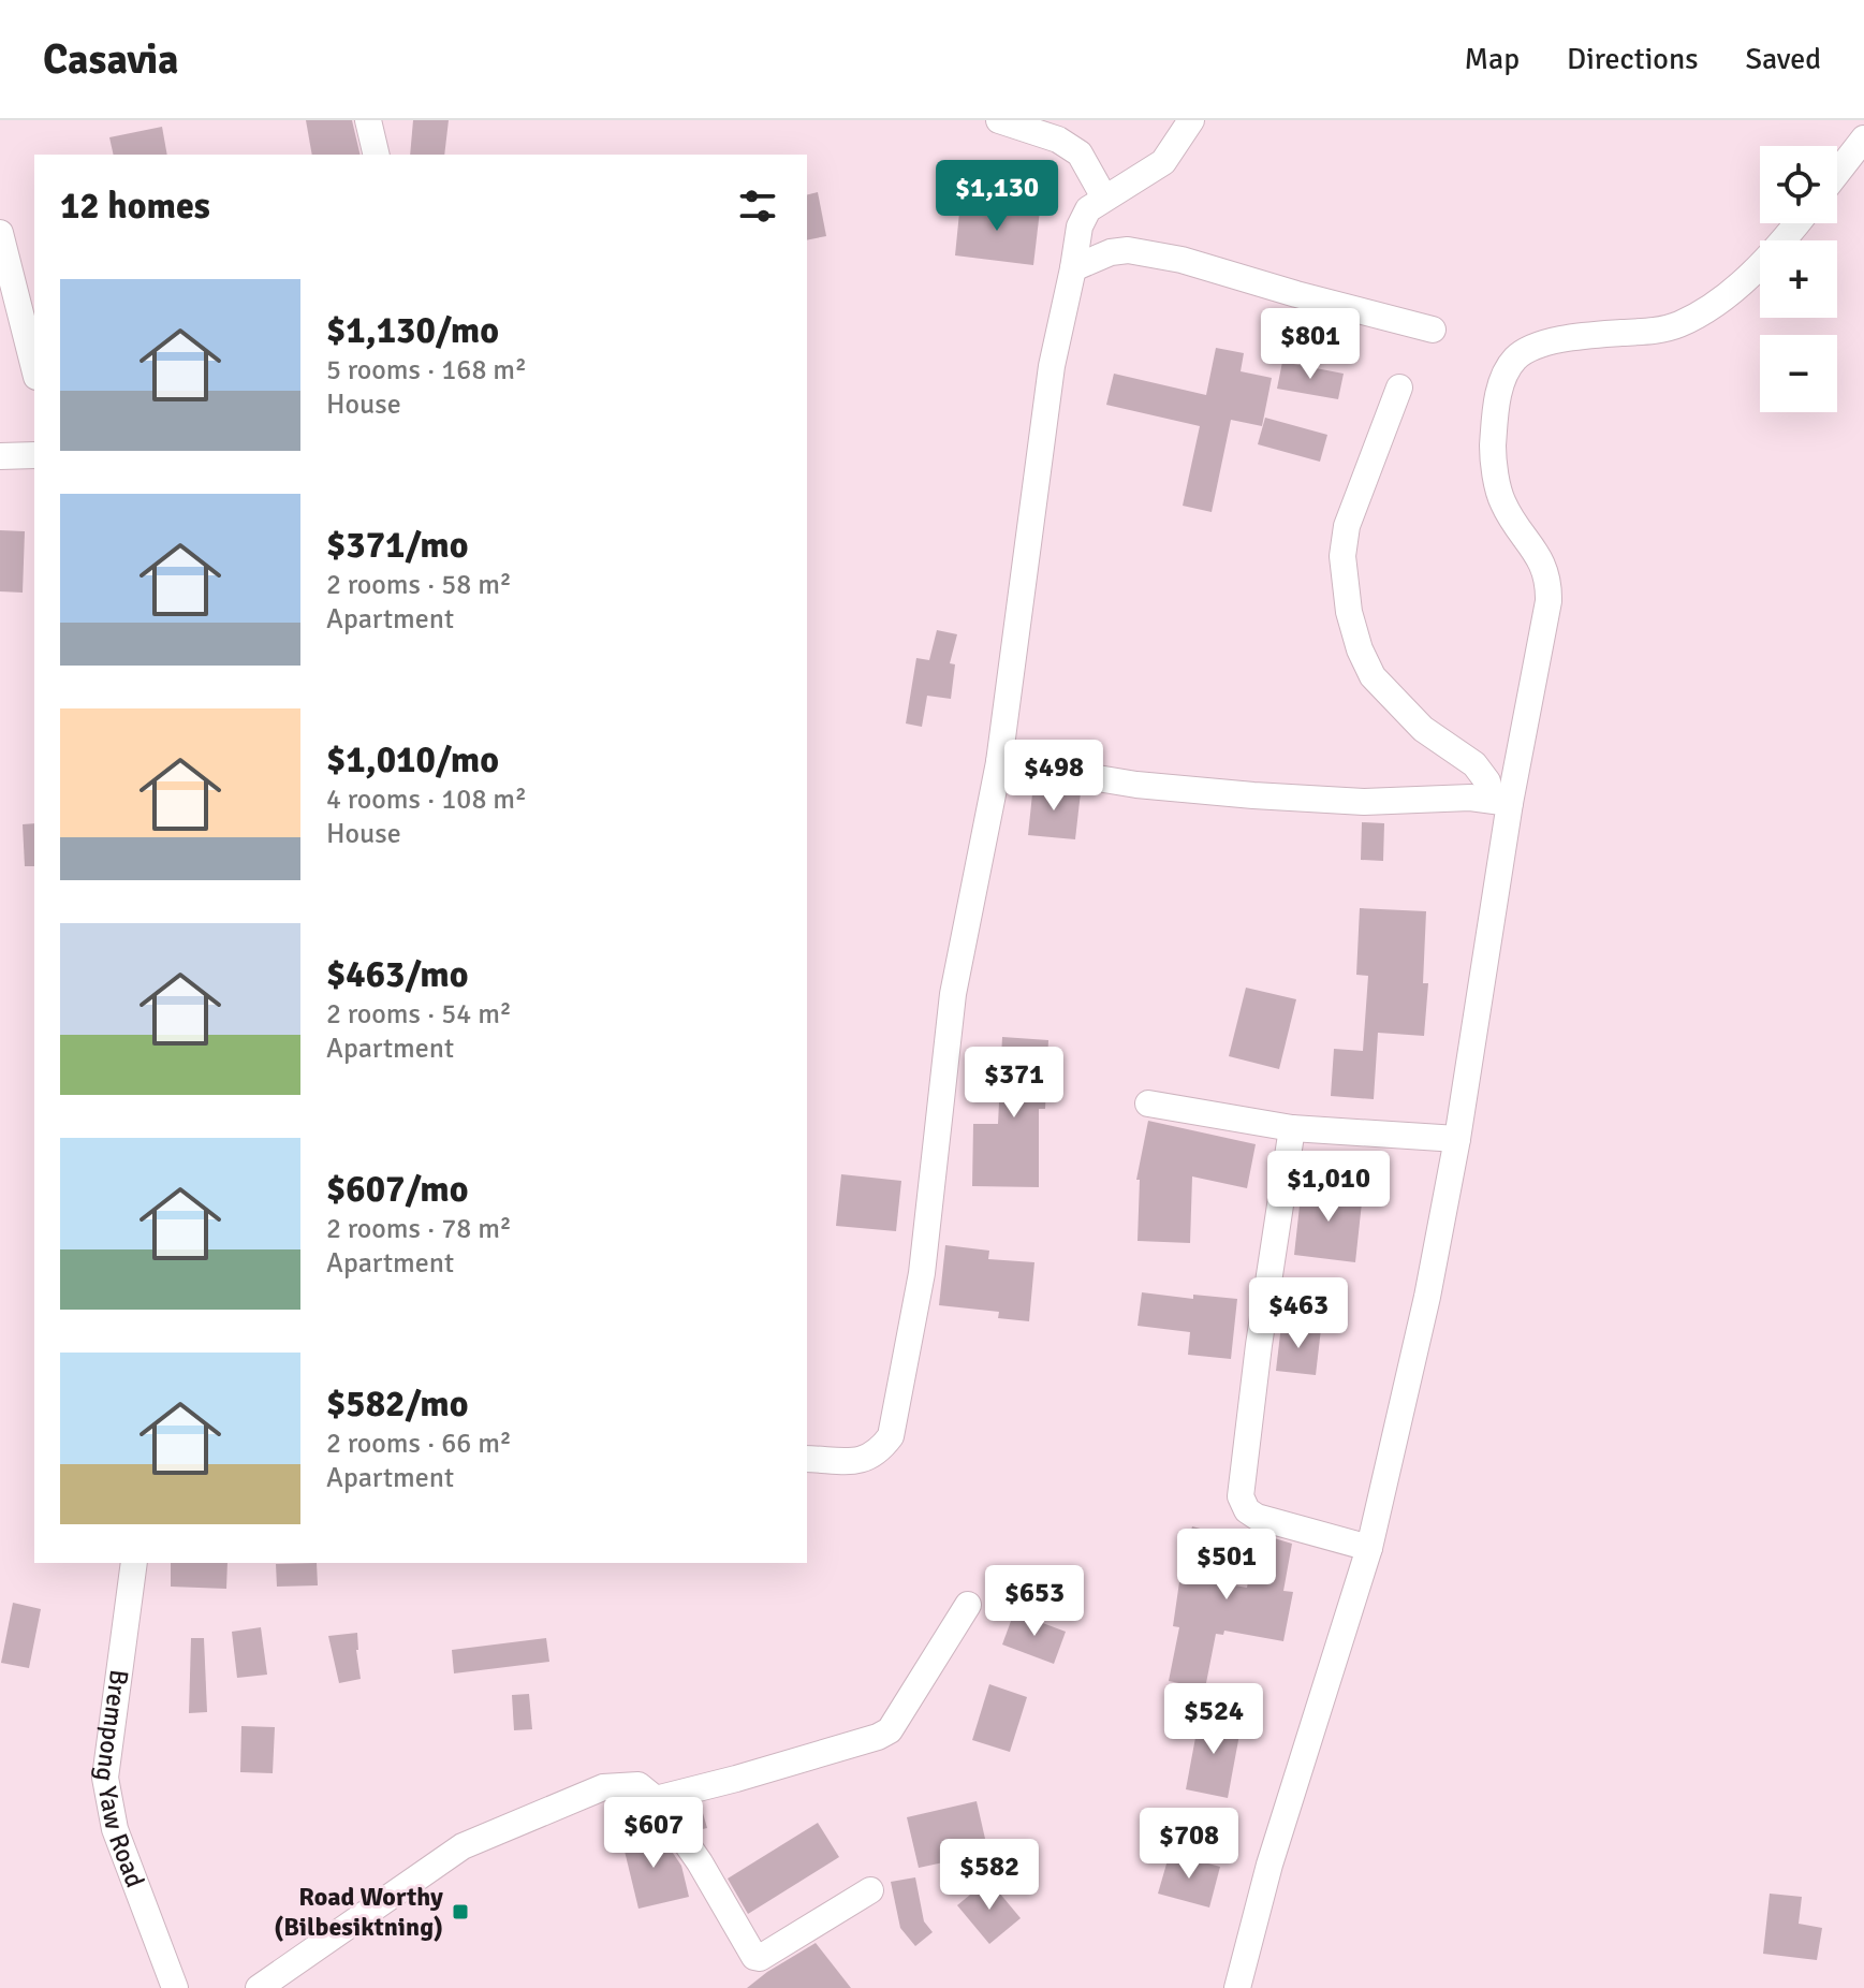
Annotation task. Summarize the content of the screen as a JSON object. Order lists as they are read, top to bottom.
{
  "streets": {
    "street": ["Brempong Yaw Road"]
  },
  "places": {
    "transit": ["Road Worthy (Bilbesiktning)"]
  },
  "page": {
    "header": "Casavia",
    "nav": ["Map", "Directions", "Saved"],
    "map_buttons": ["+", "−"],
    "heading": "12 homes",
    "price": [
      "$1,130",
      "$801",
      "$498",
      "$371",
      "$1,010",
      "$463",
      "$501",
      "$653",
      "$524",
      "$607",
      "$708",
      "$582"
    ],
    "list": [
      {
        "name": "$1,130/mo",
        "note": "5 rooms · 168 m² · House"
      },
      {
        "name": "$371/mo",
        "note": "2 rooms · 58 m² · Apartment"
      },
      {
        "name": "$1,010/mo",
        "note": "4 rooms · 108 m² · House"
      },
      {
        "name": "$463/mo",
        "note": "2 rooms · 54 m² · Apartment"
      },
      {
        "name": "$607/mo",
        "note": "2 rooms · 78 m² · Apartment"
      },
      {
        "name": "$582/mo",
        "note": "2 rooms · 66 m² · Apartment"
      }
    ]
  }
}
